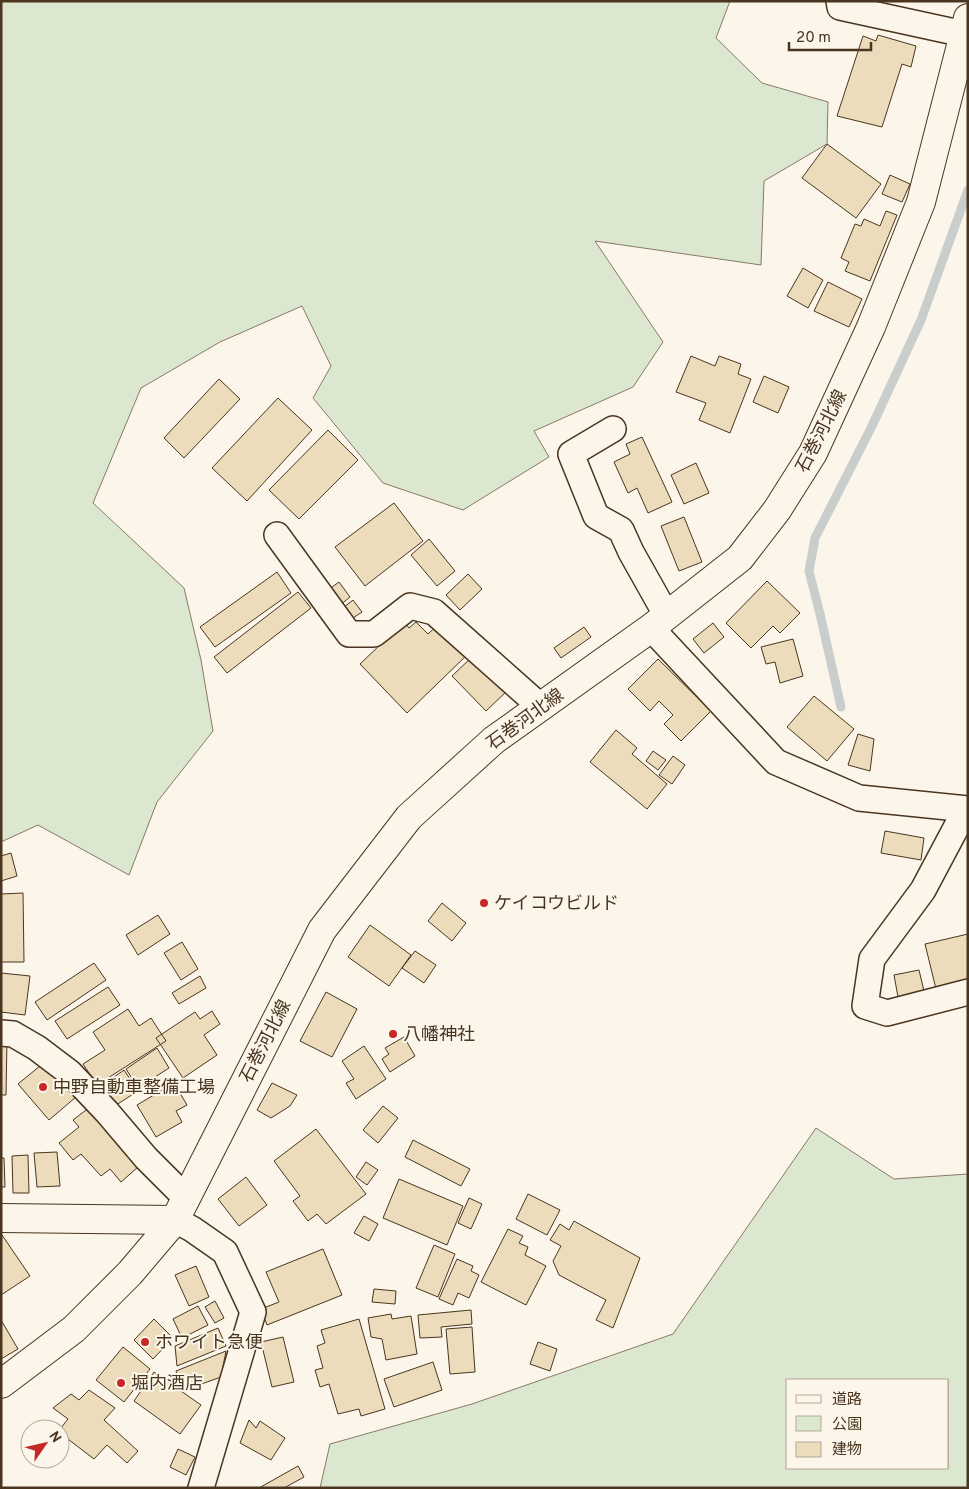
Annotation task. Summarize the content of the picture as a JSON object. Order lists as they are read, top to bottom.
{
  "streets": {
    "main road": ["石巻河北線"]
  },
  "places": [
    "ケイコウビルド",
    "八幡神社",
    "中野自動車整備工場",
    "ホワイト急便",
    "堀内酒店"
  ],
  "legend": ["道路", "公園", "建物"],
  "scale_bar": "20 m",
  "north": "top right"
}
